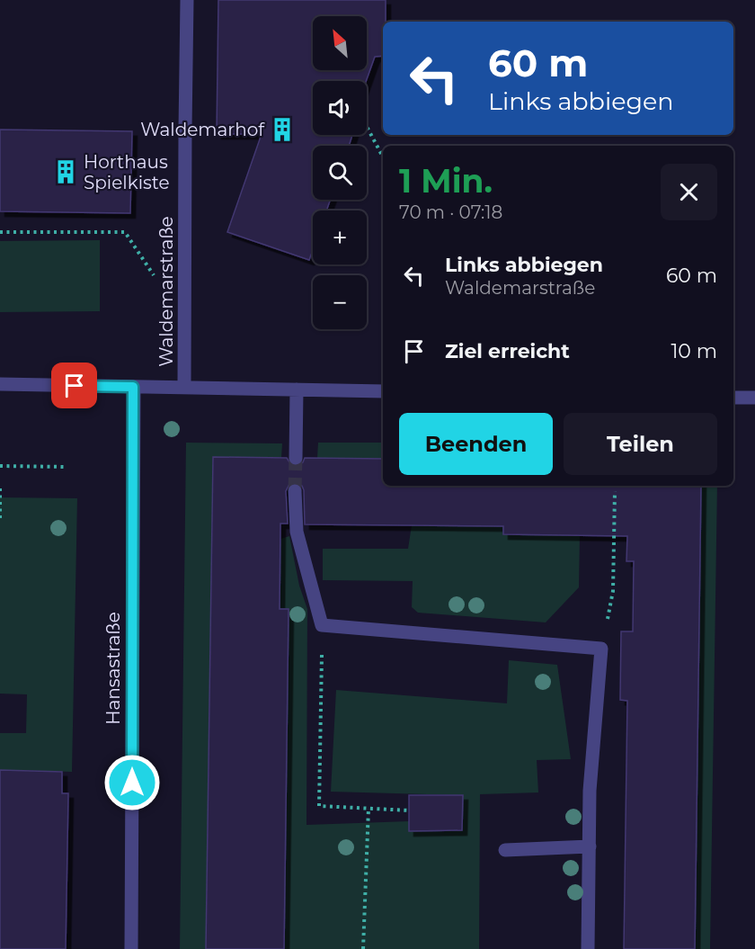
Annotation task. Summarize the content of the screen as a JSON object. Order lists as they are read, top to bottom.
{
  "streets": {
    "street": ["Waldemarstraße", "Hansastraße"]
  },
  "crossings": [
    ["Waldemarstraße", "Hansastraße"]
  ],
  "places": {
    "building": ["Waldemarhof", "Horthaus Spielkiste"]
  },
  "north": "top left",
  "page": {
    "map_buttons": ["+", "−"],
    "turn": ["60 m", "Links abbiegen"],
    "heading": ["1 Min.", "70 m · 07:18"],
    "list": [
      {
        "name": "Links abbiegen",
        "note": "Waldemarstraße",
        "value": "60 m"
      },
      {
        "name": "Ziel erreicht",
        "value": "10 m"
      }
    ],
    "buttons": ["Beenden", "Teilen"]
  }
}
